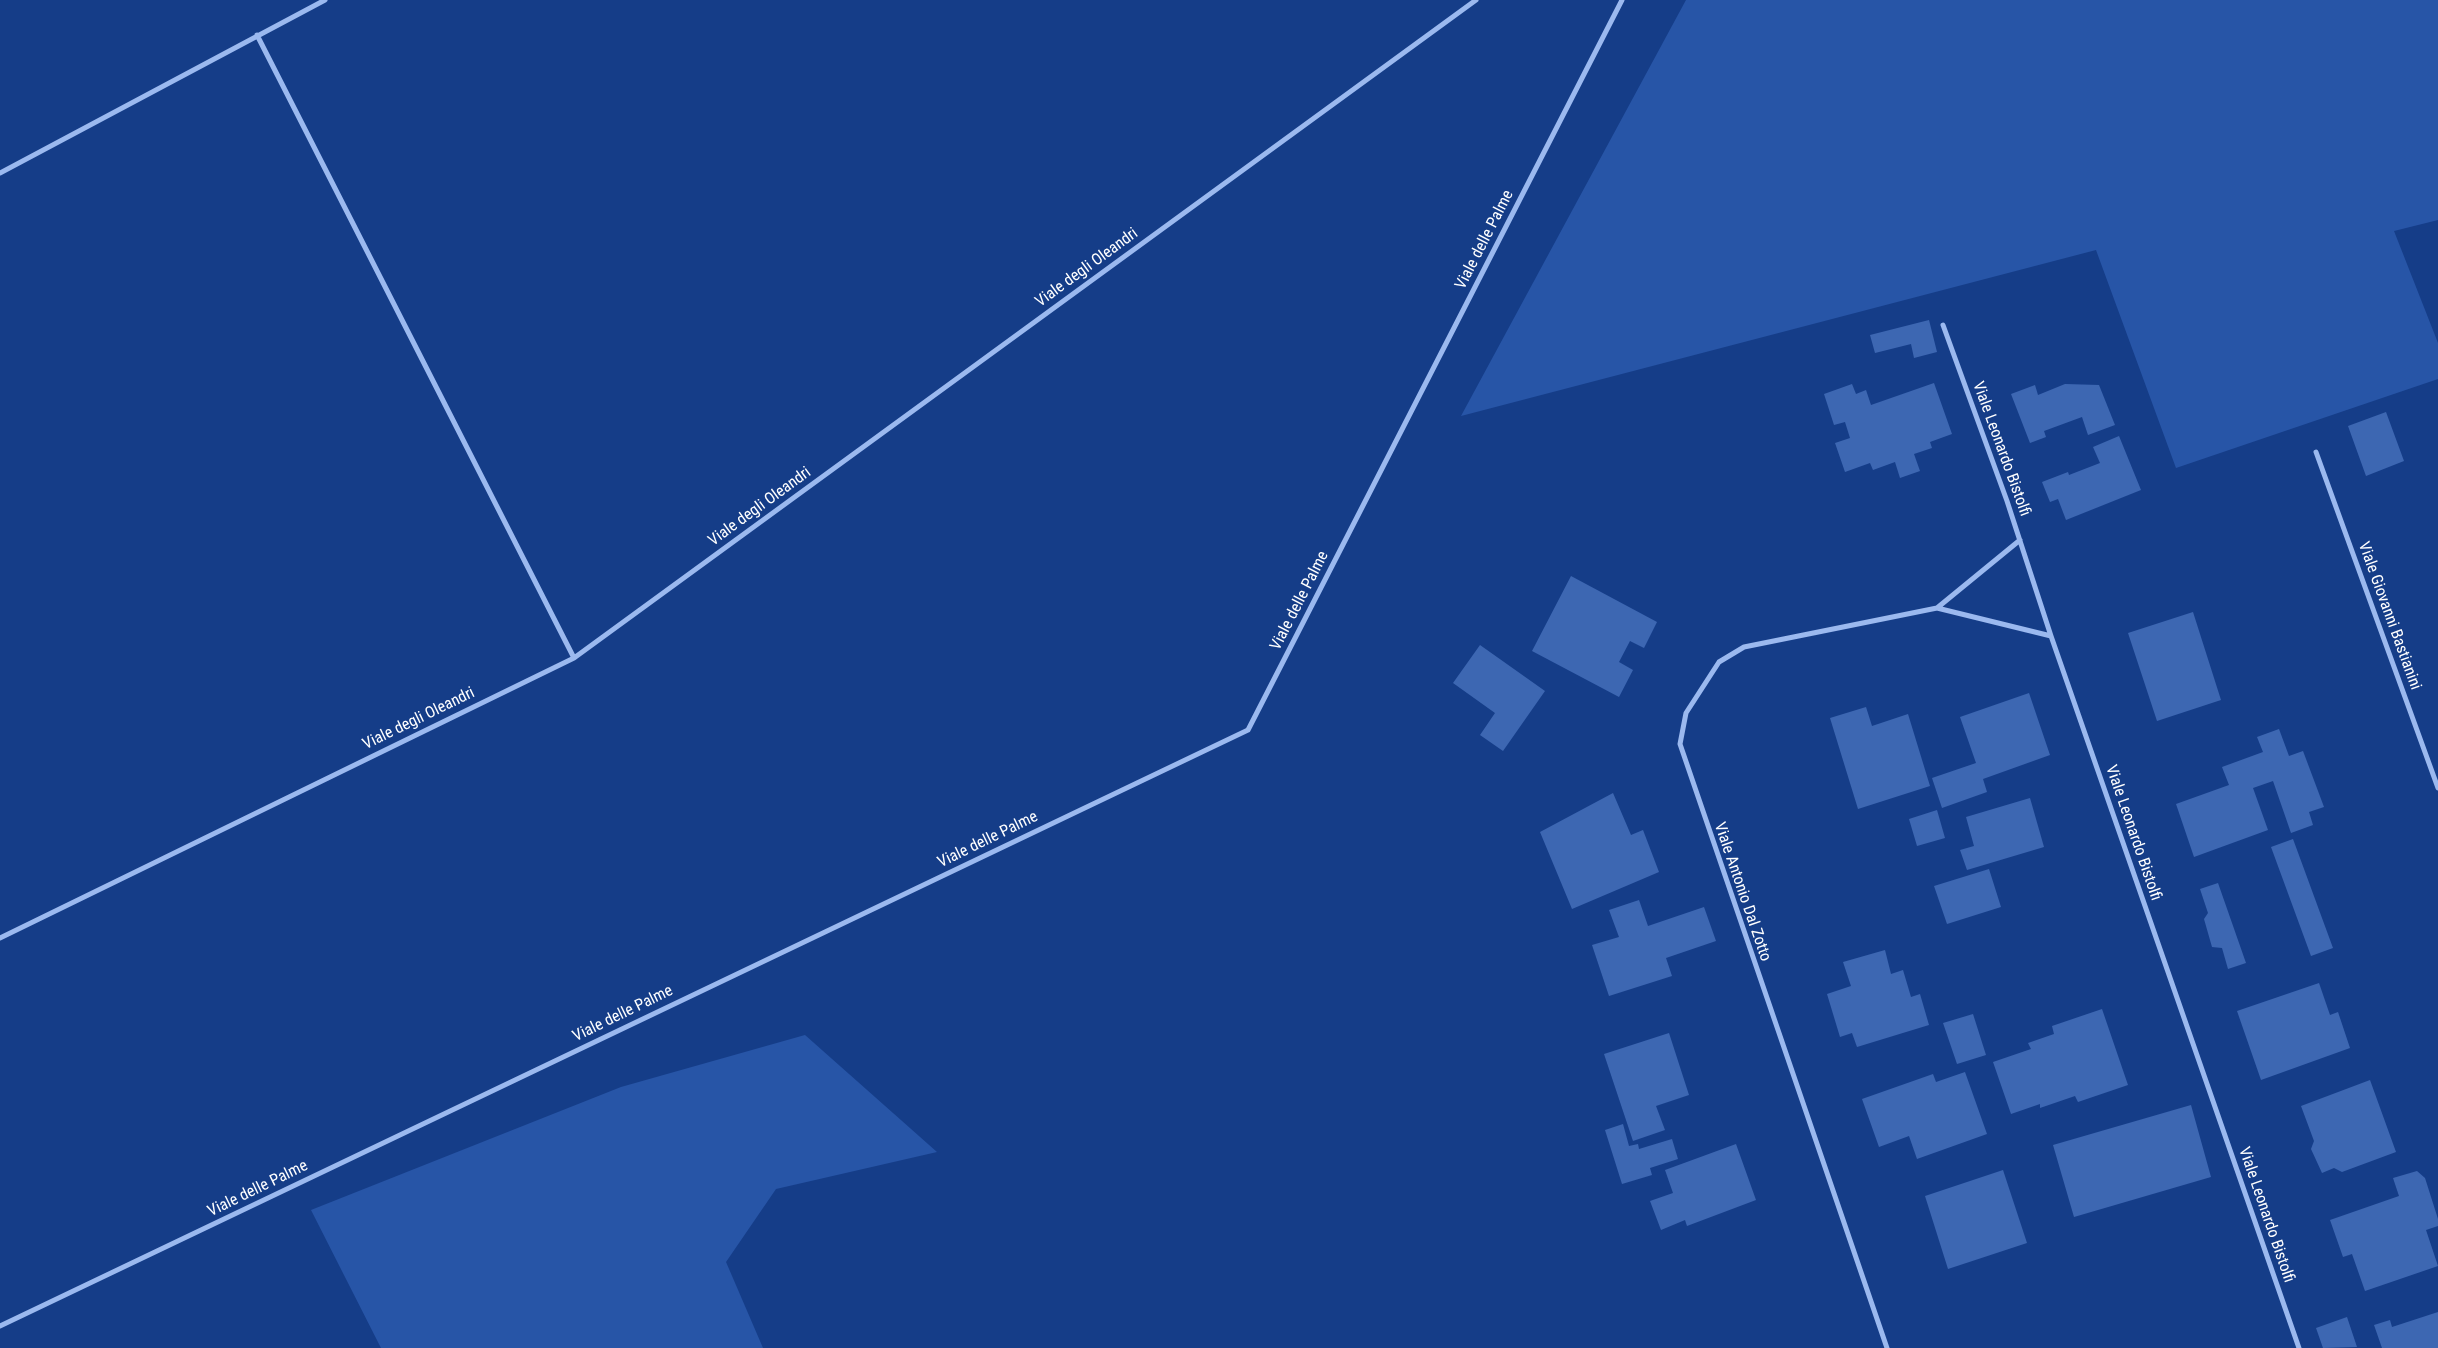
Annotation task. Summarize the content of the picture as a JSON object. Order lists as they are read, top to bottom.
{
  "streets": {
    "street": [
      "Viale delle Palme",
      "Viale degli Oleandri",
      "Viale Leonardo Bistolfi",
      "Viale Giovanni Bastianini",
      "Viale Antonio Dal Zotto"
    ]
  },
  "crossings": [
    ["Viale Leonardo Bistolfi", "Viale Antonio Dal Zotto"]
  ]
}
